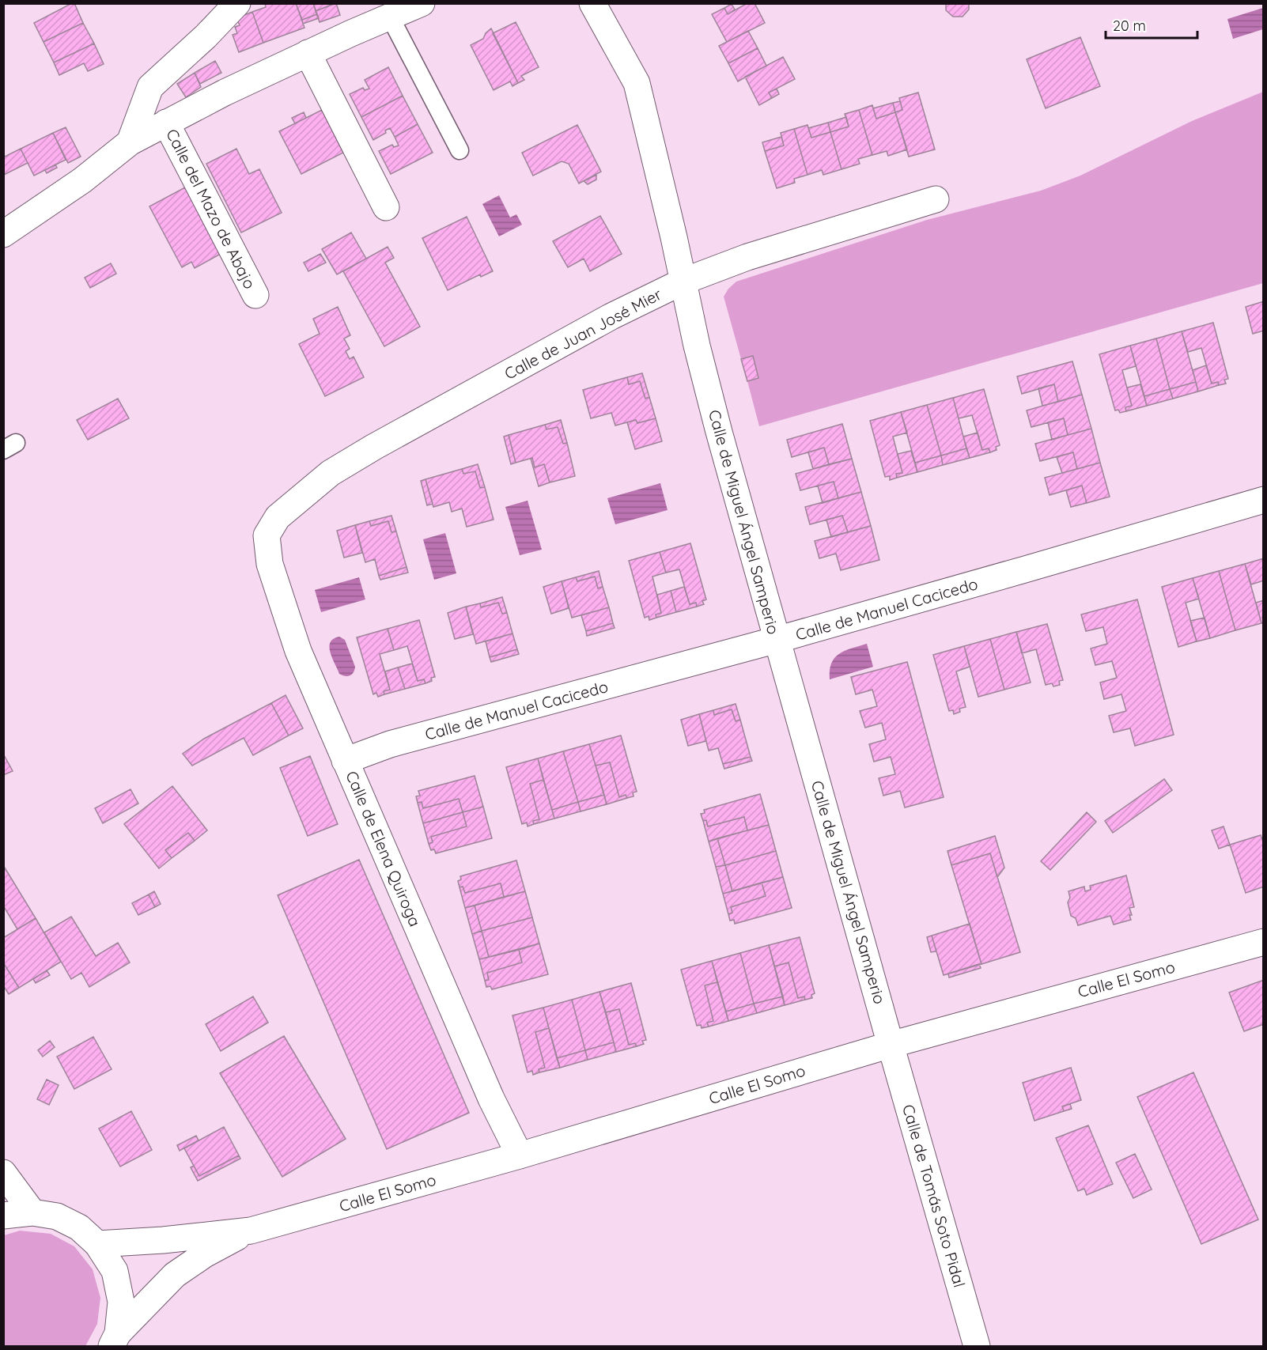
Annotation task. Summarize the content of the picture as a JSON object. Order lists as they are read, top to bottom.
{
  "streets": {
    "street": [
      "Calle del Mazo de Abajo",
      "Calle de Juan José Mier",
      "Calle de Miguel Ángel Samperio",
      "Calle de Manuel Cacicedo",
      "Calle de Elena Quiroga",
      "Calle El Somo",
      "Calle de Tomás Soto Pidal"
    ]
  },
  "crossings": [
    ["Calle de Juan José Mier", "Calle de Miguel Ángel Samperio"],
    ["Calle de Juan José Mier", "Calle de Elena Quiroga"],
    ["Calle de Miguel Ángel Samperio", "Calle de Manuel Cacicedo"],
    ["Calle de Miguel Ángel Samperio", "Calle El Somo"],
    ["Calle de Miguel Ángel Samperio", "Calle de Tomás Soto Pidal"],
    ["Calle de Manuel Cacicedo", "Calle de Elena Quiroga"],
    ["Calle de Elena Quiroga", "Calle El Somo"],
    ["Calle El Somo", "Calle de Tomás Soto Pidal"]
  ],
  "scale_bar": "20 m"
}
